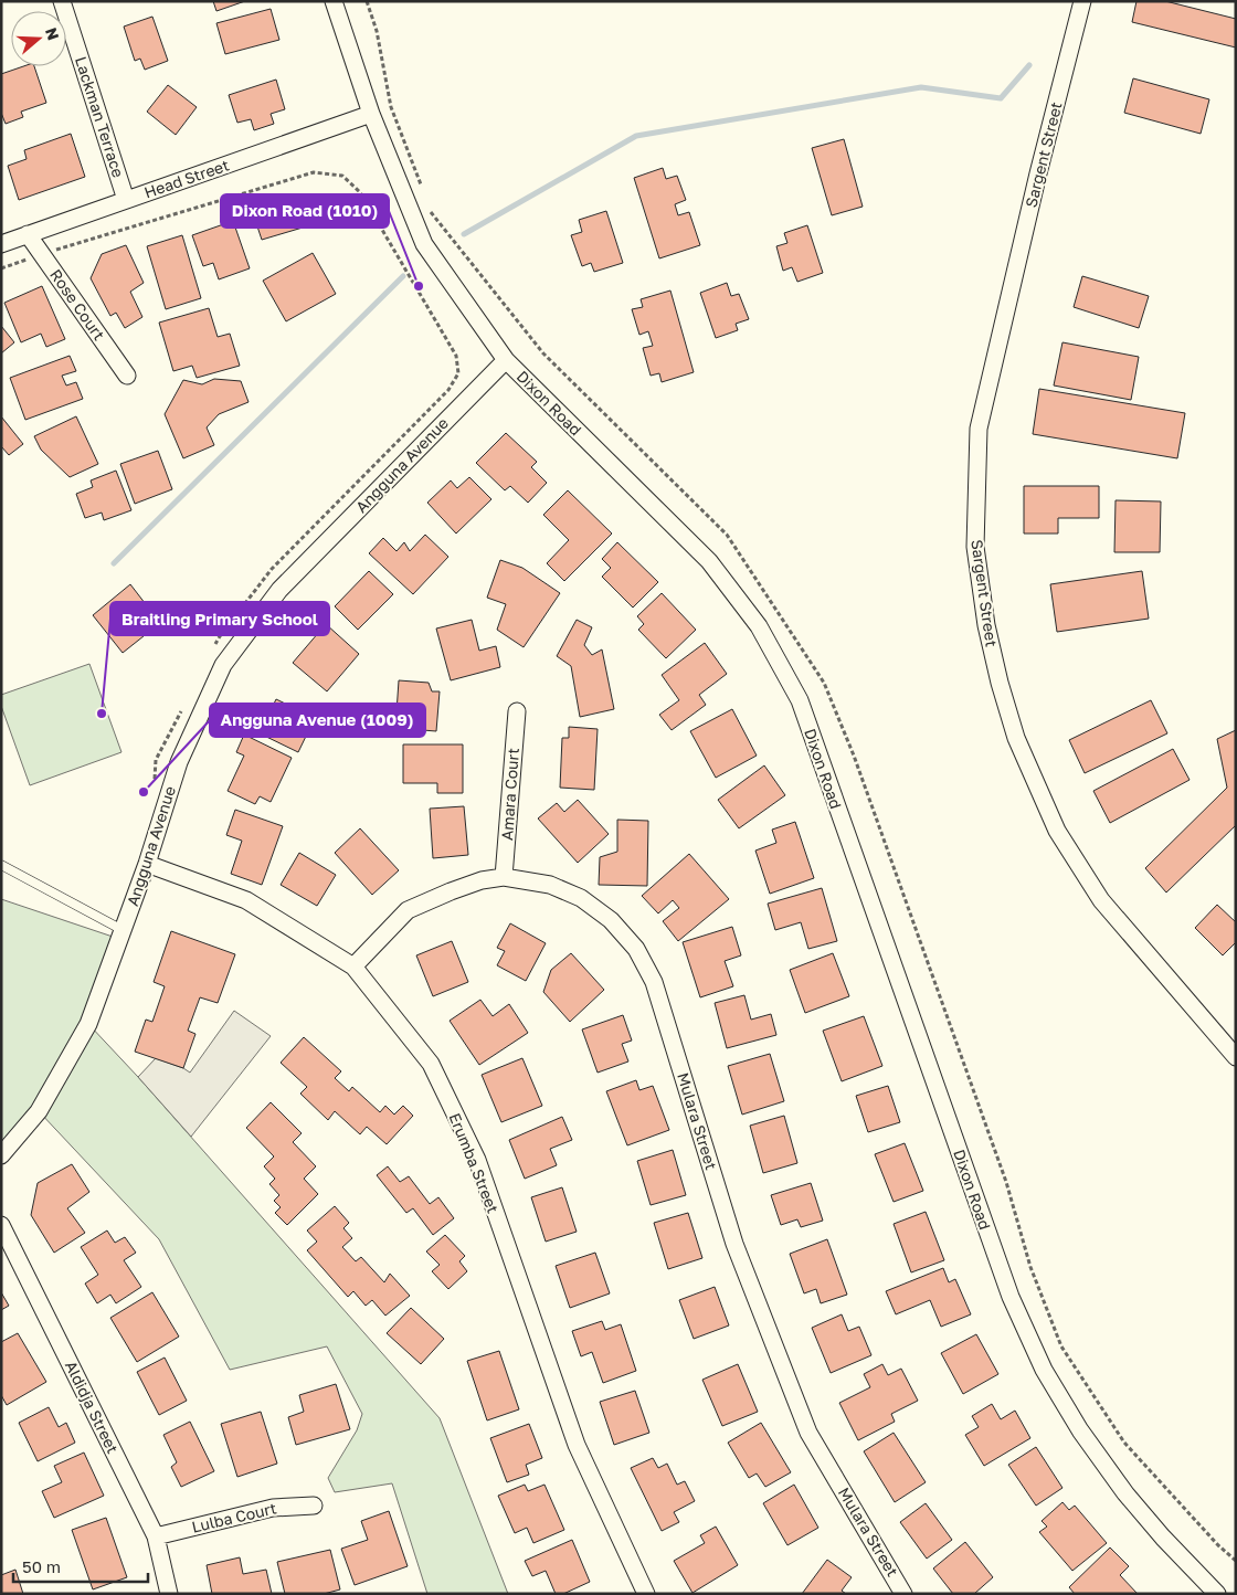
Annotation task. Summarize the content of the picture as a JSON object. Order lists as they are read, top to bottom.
{
  "streets": {
    "street": [
      "Lackman Terrace",
      "Sargent Street",
      "Head Street",
      "Rose Court",
      "Dixon Road",
      "Angguna Avenue",
      "Amara Court",
      "Mulara Street",
      "Erumba Street",
      "Aldidja Street",
      "Lulba Court"
    ]
  },
  "crossings": [
    ["Lackman Terrace", "Head Street"],
    ["Head Street", "Rose Court"],
    ["Head Street", "Dixon Road"],
    ["Dixon Road", "Angguna Avenue"],
    ["Angguna Avenue", "Erumba Street"],
    ["Amara Court", "Mulara Street"],
    ["Mulara Street", "Erumba Street"],
    ["Aldidja Street", "Lulba Court"]
  ],
  "places": ["Dixon Road (1010)", "Braitling Primary School", "Angguna Avenue (1009)"],
  "scale_bar": "50 m",
  "north": "right"
}
